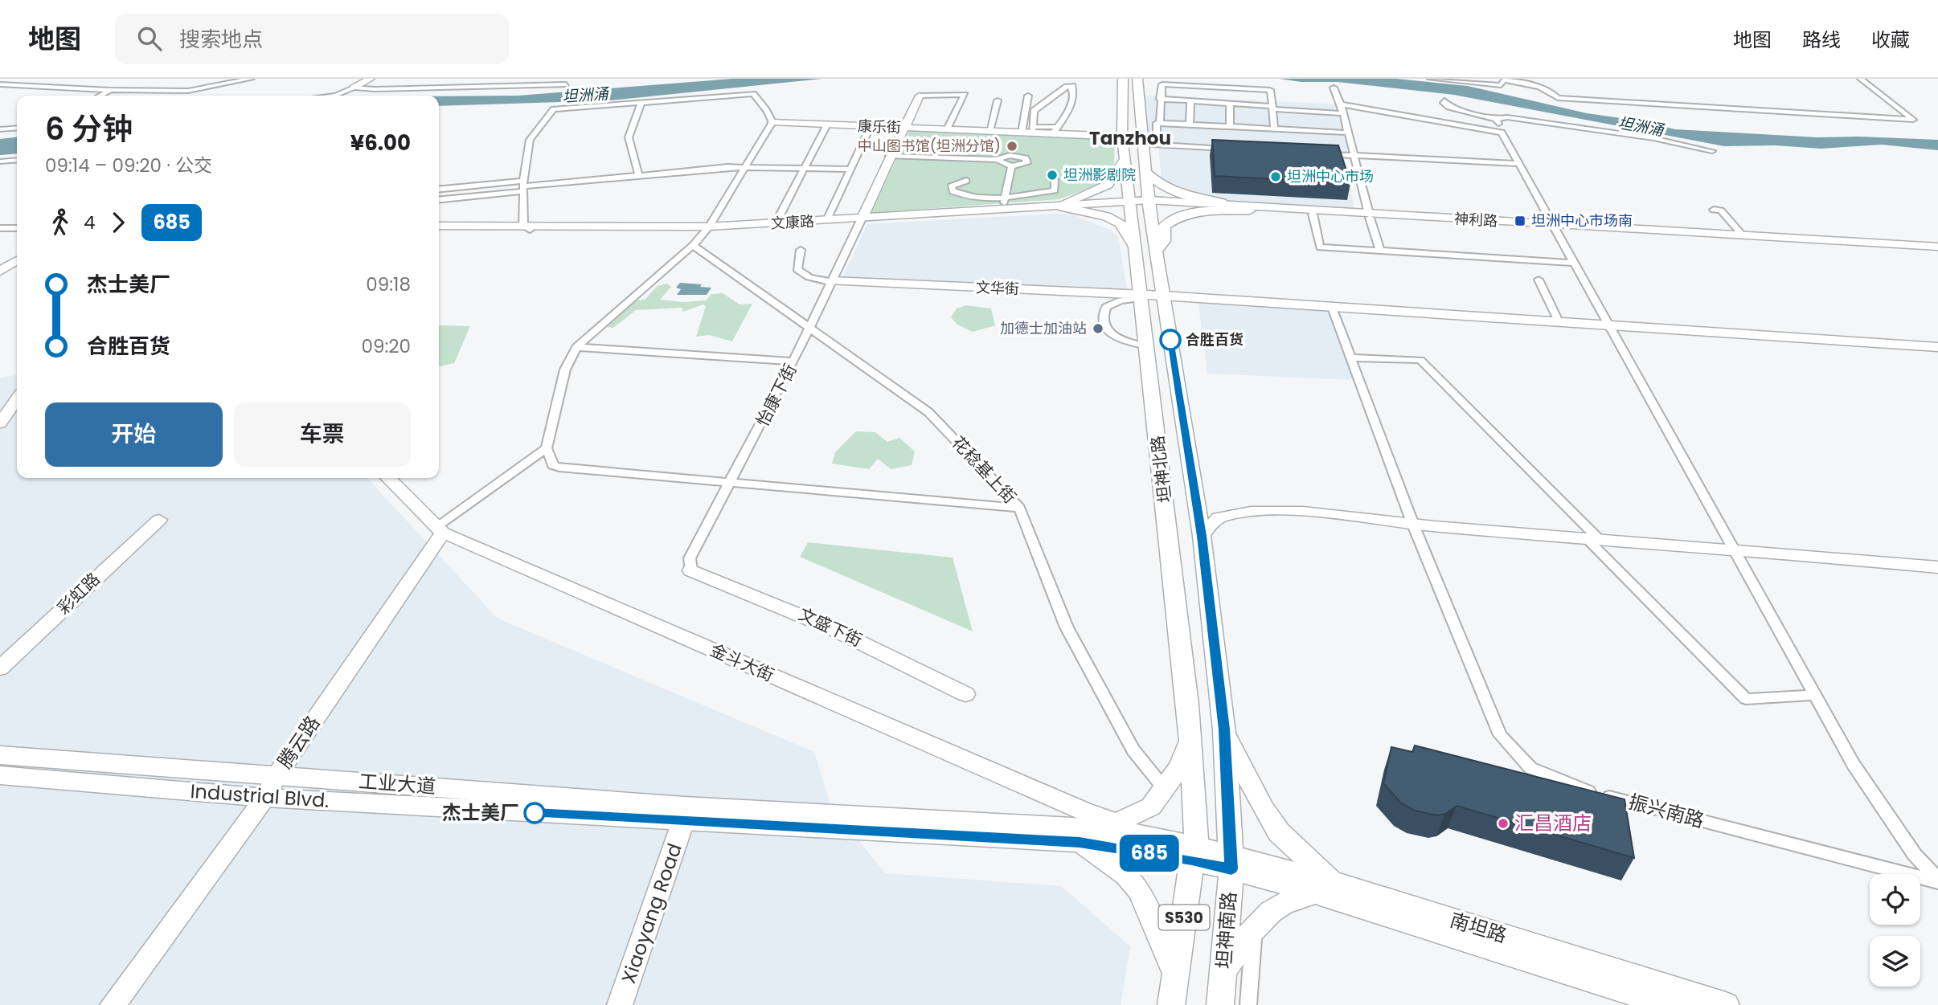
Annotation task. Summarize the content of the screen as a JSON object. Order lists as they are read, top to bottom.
{
  "streets": {
    "main road": [
      "坦神北路",
      "工业大道",
      "Industrial Blvd.",
      "S530",
      "南坦路",
      "坦神南路"
    ],
    "street": [
      "康乐街",
      "文康路",
      "文华街",
      "怡康下街",
      "花稔基上街",
      "彩虹路",
      "文盛下街",
      "金斗大街",
      "腾云路",
      "振兴南路",
      "Xiaoyang Road"
    ]
  },
  "crossings": [
    ["康乐街", "坦神北路"],
    ["文康路", "怡康下街"],
    ["文华街", "怡康下街"],
    ["文华街", "坦神北路"],
    ["文华街", "振兴南路"],
    ["怡康下街", "花稔基上街"],
    ["怡康下街", "文盛下街"],
    ["坦神北路", "工业大道"],
    ["坦神北路", "Industrial Blvd."],
    ["坦神北路", "S530"],
    ["坦神北路", "南坦路"],
    ["坦神北路", "坦神南路"],
    ["金斗大街", "腾云路"],
    ["金斗大街", "工业大道"],
    ["腾云路", "工业大道"],
    ["腾云路", "Industrial Blvd."],
    ["工业大道", "Industrial Blvd."],
    ["工业大道", "S530"],
    ["工业大道", "南坦路"],
    ["Industrial Blvd.", "Xiaoyang Road"],
    ["Industrial Blvd.", "S530"],
    ["Industrial Blvd.", "南坦路"],
    ["S530", "南坦路"],
    ["南坦路", "坦神南路"]
  ],
  "districts": ["Tanzhou"],
  "water": ["坦洲涌"],
  "places": {
    "other": [
      "中山图书馆(坦洲分馆)",
      "坦洲影剧院",
      "坦洲中心市场",
      "加德士加油站",
      "合胜百货",
      "杰士美厂",
      "汇昌酒店"
    ],
    "transit": ["坦洲中心市场南"]
  },
  "lines": ["bus line 685"],
  "page": {
    "header": "地图",
    "search": "搜索地点",
    "nav": ["地图", "路线", "收藏"],
    "on_map": "685",
    "heading": ["6 分钟", "09:14 – 09:20 · 公交", "¥6.00"],
    "legs": ["4", "685"],
    "list": [
      {
        "name": "杰士美厂",
        "value": "09:18"
      },
      {
        "name": "合胜百货",
        "value": "09:20"
      }
    ],
    "buttons": ["开始", "车票"]
  }
}
